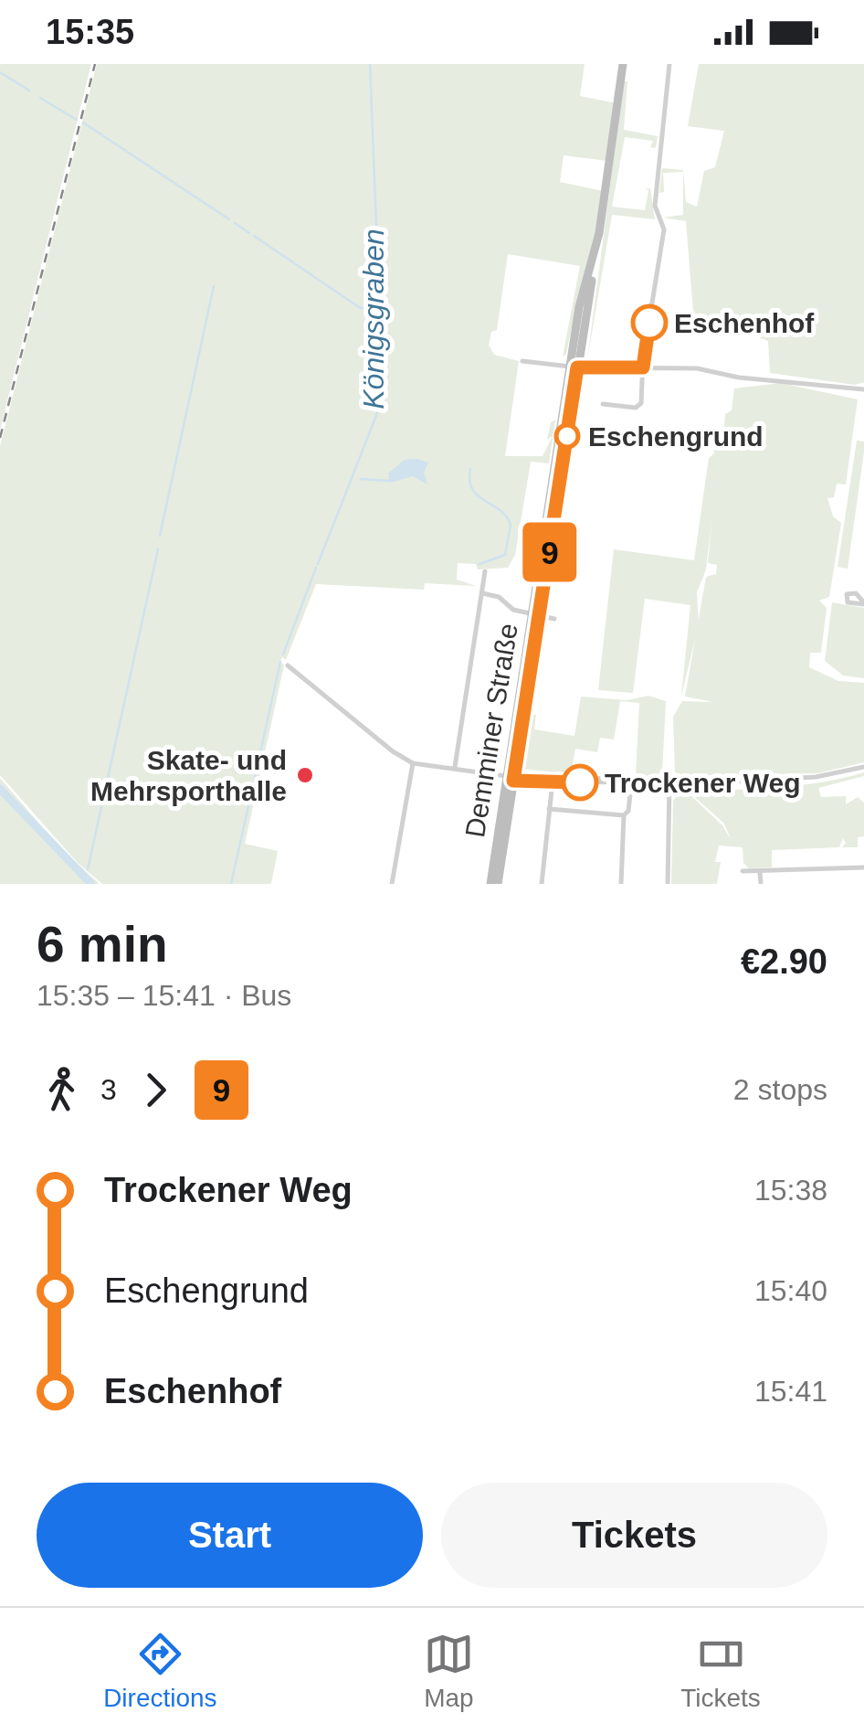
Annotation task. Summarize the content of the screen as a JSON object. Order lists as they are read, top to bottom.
{
  "streets": {
    "main road": ["Demminer Straße"]
  },
  "water": ["Königsgraben"],
  "places": [
    "Eschenhof",
    "Eschengrund",
    "Skate- und Mehrsporthalle",
    "Trockener Weg"
  ],
  "lines": ["bus line 9"],
  "page": {
    "status": "15:35",
    "on_map": "9",
    "heading": ["6 min", "15:35 – 15:41 · Bus", "€2.90"],
    "legs": ["3", "9", "2 stops"],
    "list": [
      {
        "name": "Trockener Weg",
        "value": "15:38"
      },
      {
        "name": "Eschengrund",
        "value": "15:40"
      },
      {
        "name": "Eschenhof",
        "value": "15:41"
      }
    ],
    "buttons": ["Start", "Tickets"],
    "tabs": ["Directions", "Map", "Tickets"]
  }
}
